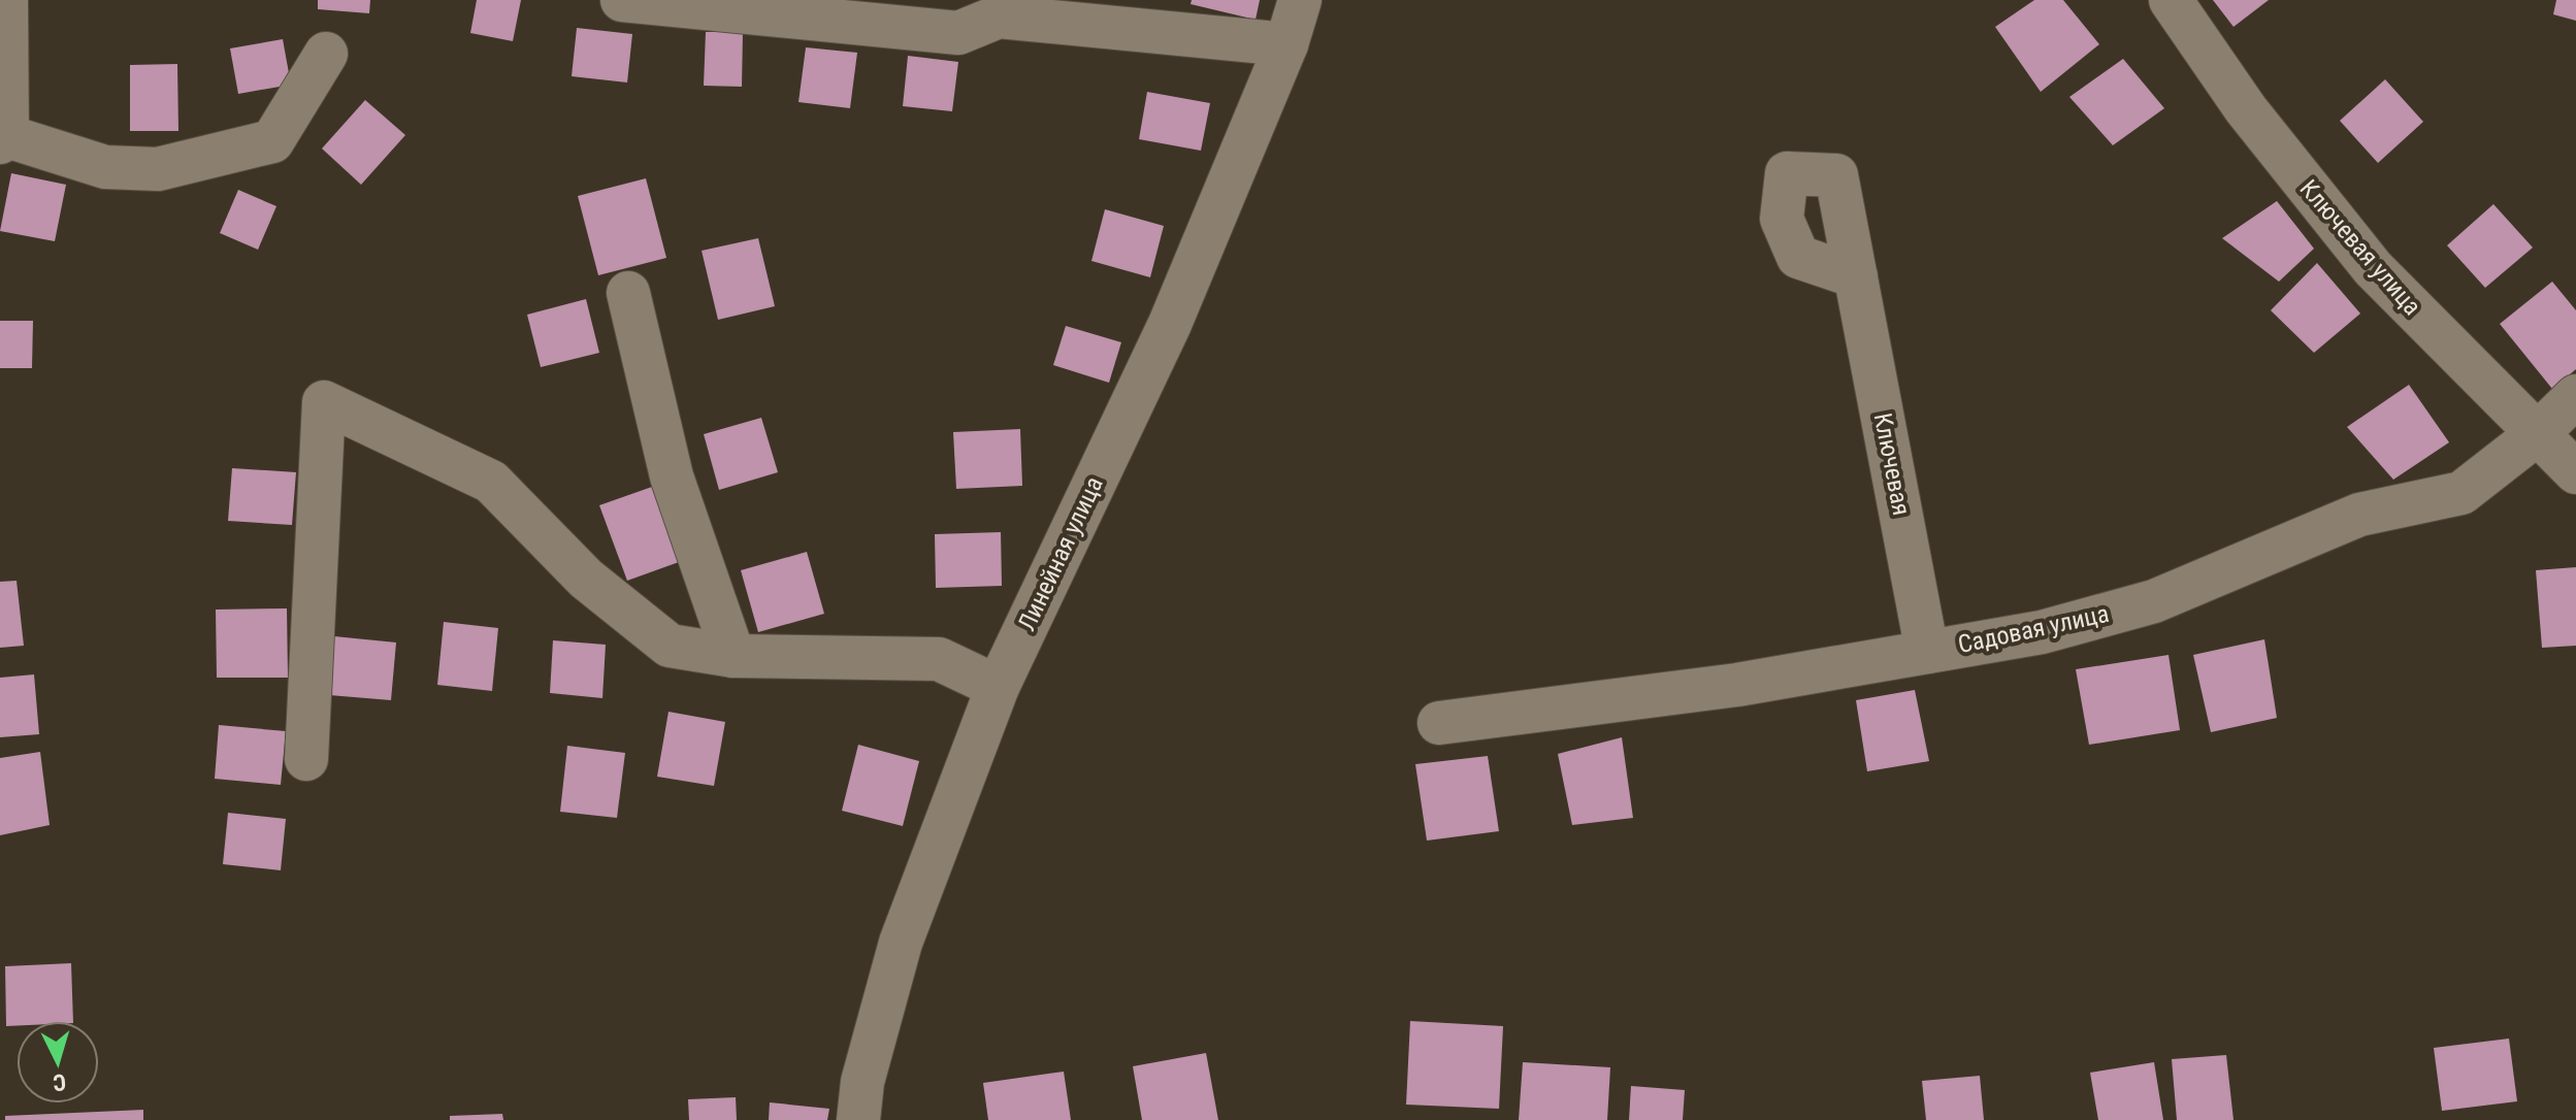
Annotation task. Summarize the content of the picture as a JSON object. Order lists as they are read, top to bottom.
{
  "streets": {
    "street": [
      "Ключевая улица",
      "Ключевая",
      "Линейная улица",
      "Садовая улица"
    ]
  },
  "crossings": [
    ["Ключевая улица", "Садовая улица"],
    ["Ключевая", "Садовая улица"]
  ],
  "north": "bottom"
}
